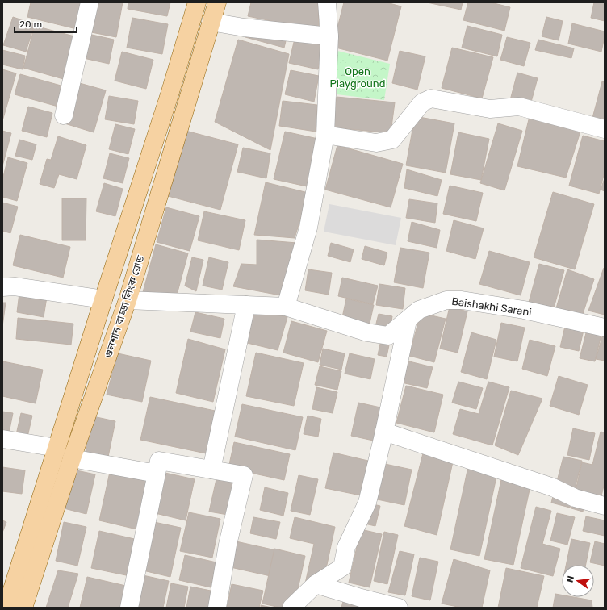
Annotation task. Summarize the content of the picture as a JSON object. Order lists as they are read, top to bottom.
{
  "streets": {
    "main road": ["গুলশান বাড্ডা লিংক রোড"],
    "street": ["Baishakhi Sarani"]
  },
  "parks": ["Open Playground"],
  "scale_bar": "20 m",
  "north": "left"
}
